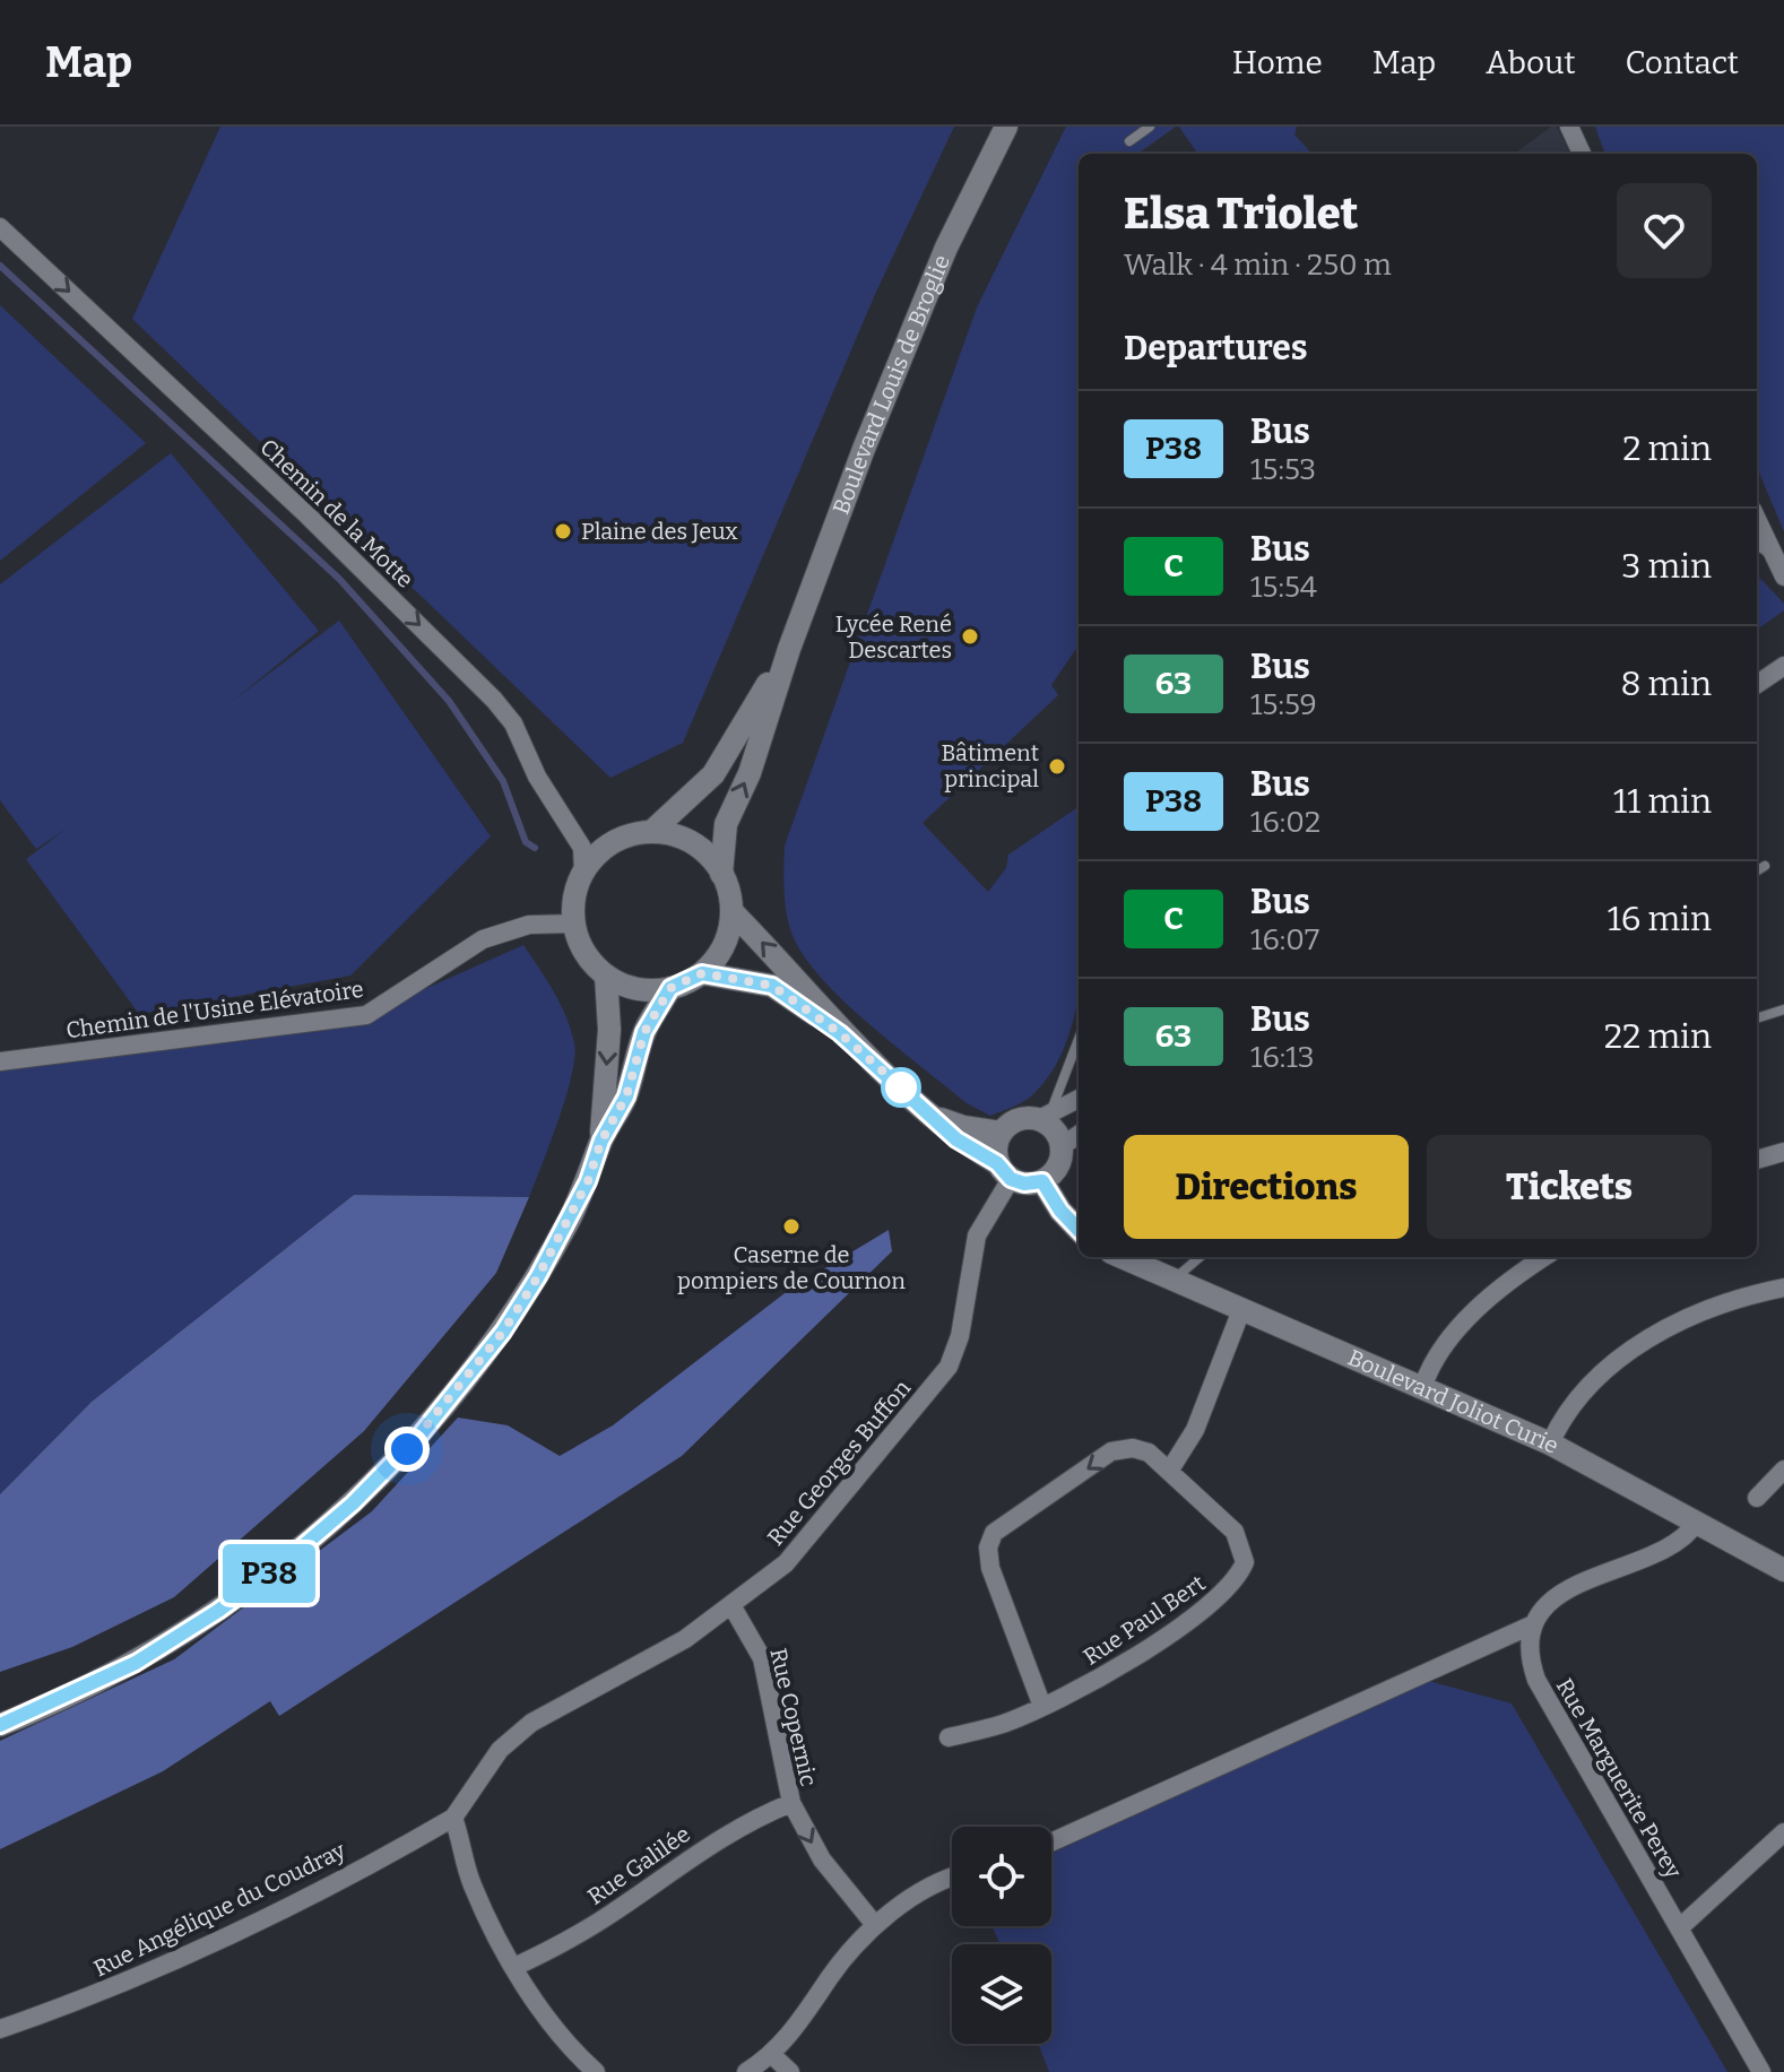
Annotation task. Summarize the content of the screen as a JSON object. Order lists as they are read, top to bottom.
{
  "streets": {
    "main road": ["Boulevard Louis de Broglie", "Boulevard Joliot Curie"],
    "street": [
      "Chemin de la Motte",
      "Chemin de l'Usine Elévatoire",
      "Rue Georges Buffon",
      "Rue Paul Bert",
      "Rue Copernic",
      "Rue Marguerite Perey",
      "Rue Galilée",
      "Rue Angélique du Coudray"
    ]
  },
  "crossings": [
    ["Boulevard Louis de Broglie", "Chemin de la Motte"],
    ["Boulevard Louis de Broglie", "Chemin de l'Usine Elévatoire"],
    ["Chemin de la Motte", "Chemin de l'Usine Elévatoire"],
    ["Rue Georges Buffon", "Rue Copernic"],
    ["Rue Georges Buffon", "Rue Angélique du Coudray"],
    ["Rue Copernic", "Rue Galilée"]
  ],
  "one_way": ["Chemin de la Motte", "Rue Copernic"],
  "places": [
    "Plaine des Jeux",
    "Lycée René Descartes",
    "Bâtiment principal",
    "Caserne de pompiers de Cournon"
  ],
  "lines": ["bus line P38"],
  "page": {
    "header": "Map",
    "nav": [
      "Home",
      "Map",
      "About",
      "Contact"
    ],
    "on_map": "P38",
    "heading": [
      ["Elsa Triolet", "Walk · 4 min · 250 m"],
      "Departures"
    ],
    "list": [
      {
        "mark": "P38",
        "name": "Bus",
        "note": "15:53",
        "value": "2 min"
      },
      {
        "mark": "C",
        "name": "Bus",
        "note": "15:54",
        "value": "3 min"
      },
      {
        "mark": "63",
        "name": "Bus",
        "note": "15:59",
        "value": "8 min"
      },
      {
        "mark": "P38",
        "name": "Bus",
        "note": "16:02",
        "value": "11 min"
      },
      {
        "mark": "C",
        "name": "Bus",
        "note": "16:07",
        "value": "16 min"
      },
      {
        "mark": "63",
        "name": "Bus",
        "note": "16:13",
        "value": "22 min"
      }
    ],
    "buttons": ["Directions", "Tickets"]
  }
}
